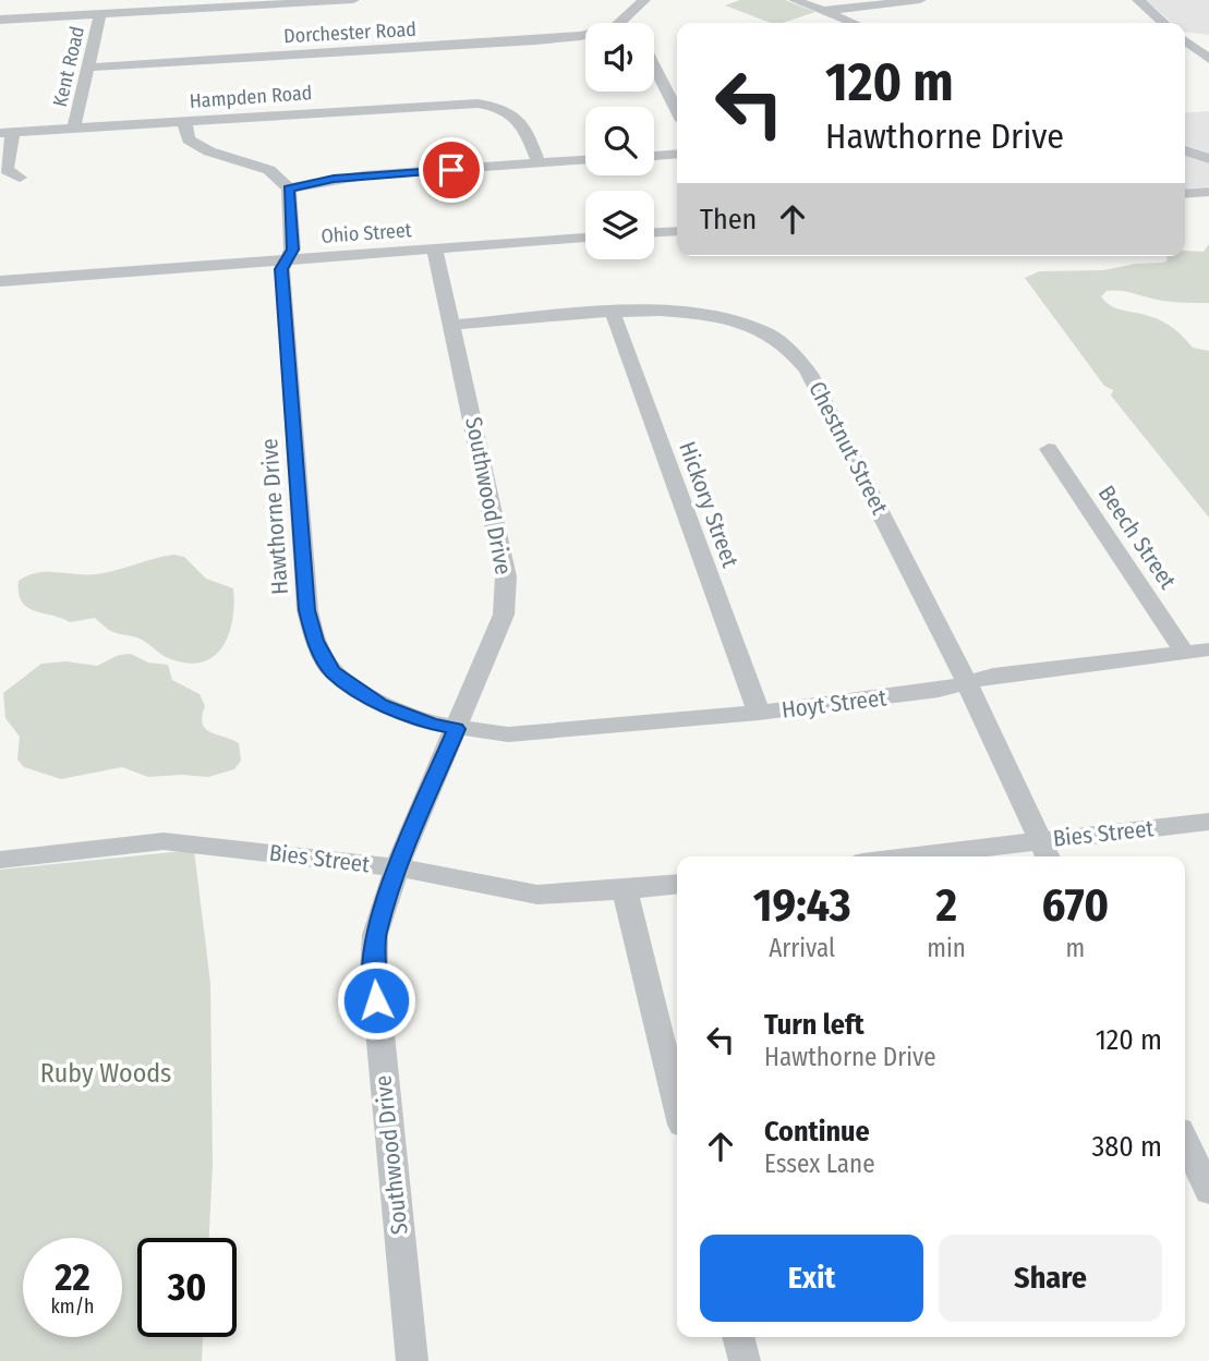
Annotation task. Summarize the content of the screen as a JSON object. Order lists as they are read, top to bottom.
{
  "streets": {
    "street": [
      "Dorchester Road",
      "Kent Road",
      "Hampden Road",
      "Ohio Street",
      "Chestnut Street",
      "Southwood Drive",
      "Hickory Street",
      "Hawthorne Drive",
      "Beech Street",
      "Hoyt Street",
      "Bies Street"
    ]
  },
  "crossings": [
    ["Dorchester Road", "Kent Road"],
    ["Kent Road", "Hampden Road"],
    ["Ohio Street", "Southwood Drive"],
    ["Ohio Street", "Hawthorne Drive"],
    ["Chestnut Street", "Southwood Drive"],
    ["Chestnut Street", "Hickory Street"],
    ["Chestnut Street", "Hoyt Street"],
    ["Chestnut Street", "Bies Street"],
    ["Southwood Drive", "Hawthorne Drive"],
    ["Southwood Drive", "Hoyt Street"],
    ["Southwood Drive", "Bies Street"],
    ["Hickory Street", "Hoyt Street"],
    ["Hawthorne Drive", "Hoyt Street"],
    ["Beech Street", "Hoyt Street"]
  ],
  "parks": ["Ruby Woods"],
  "page": {
    "turn": ["120 m", "Hawthorne Drive"],
    "then": "Then",
    "eta": [
      "19:43",
      "Arrival",
      "2",
      "min",
      "670",
      "m"
    ],
    "list": [
      {
        "name": "Turn left",
        "note": "Hawthorne Drive",
        "value": "120 m"
      },
      {
        "name": "Continue",
        "note": "Essex Lane",
        "value": "380 m"
      }
    ],
    "buttons": ["Exit", "Share"],
    "speed": "22 km/h",
    "limit": "30"
  }
}
